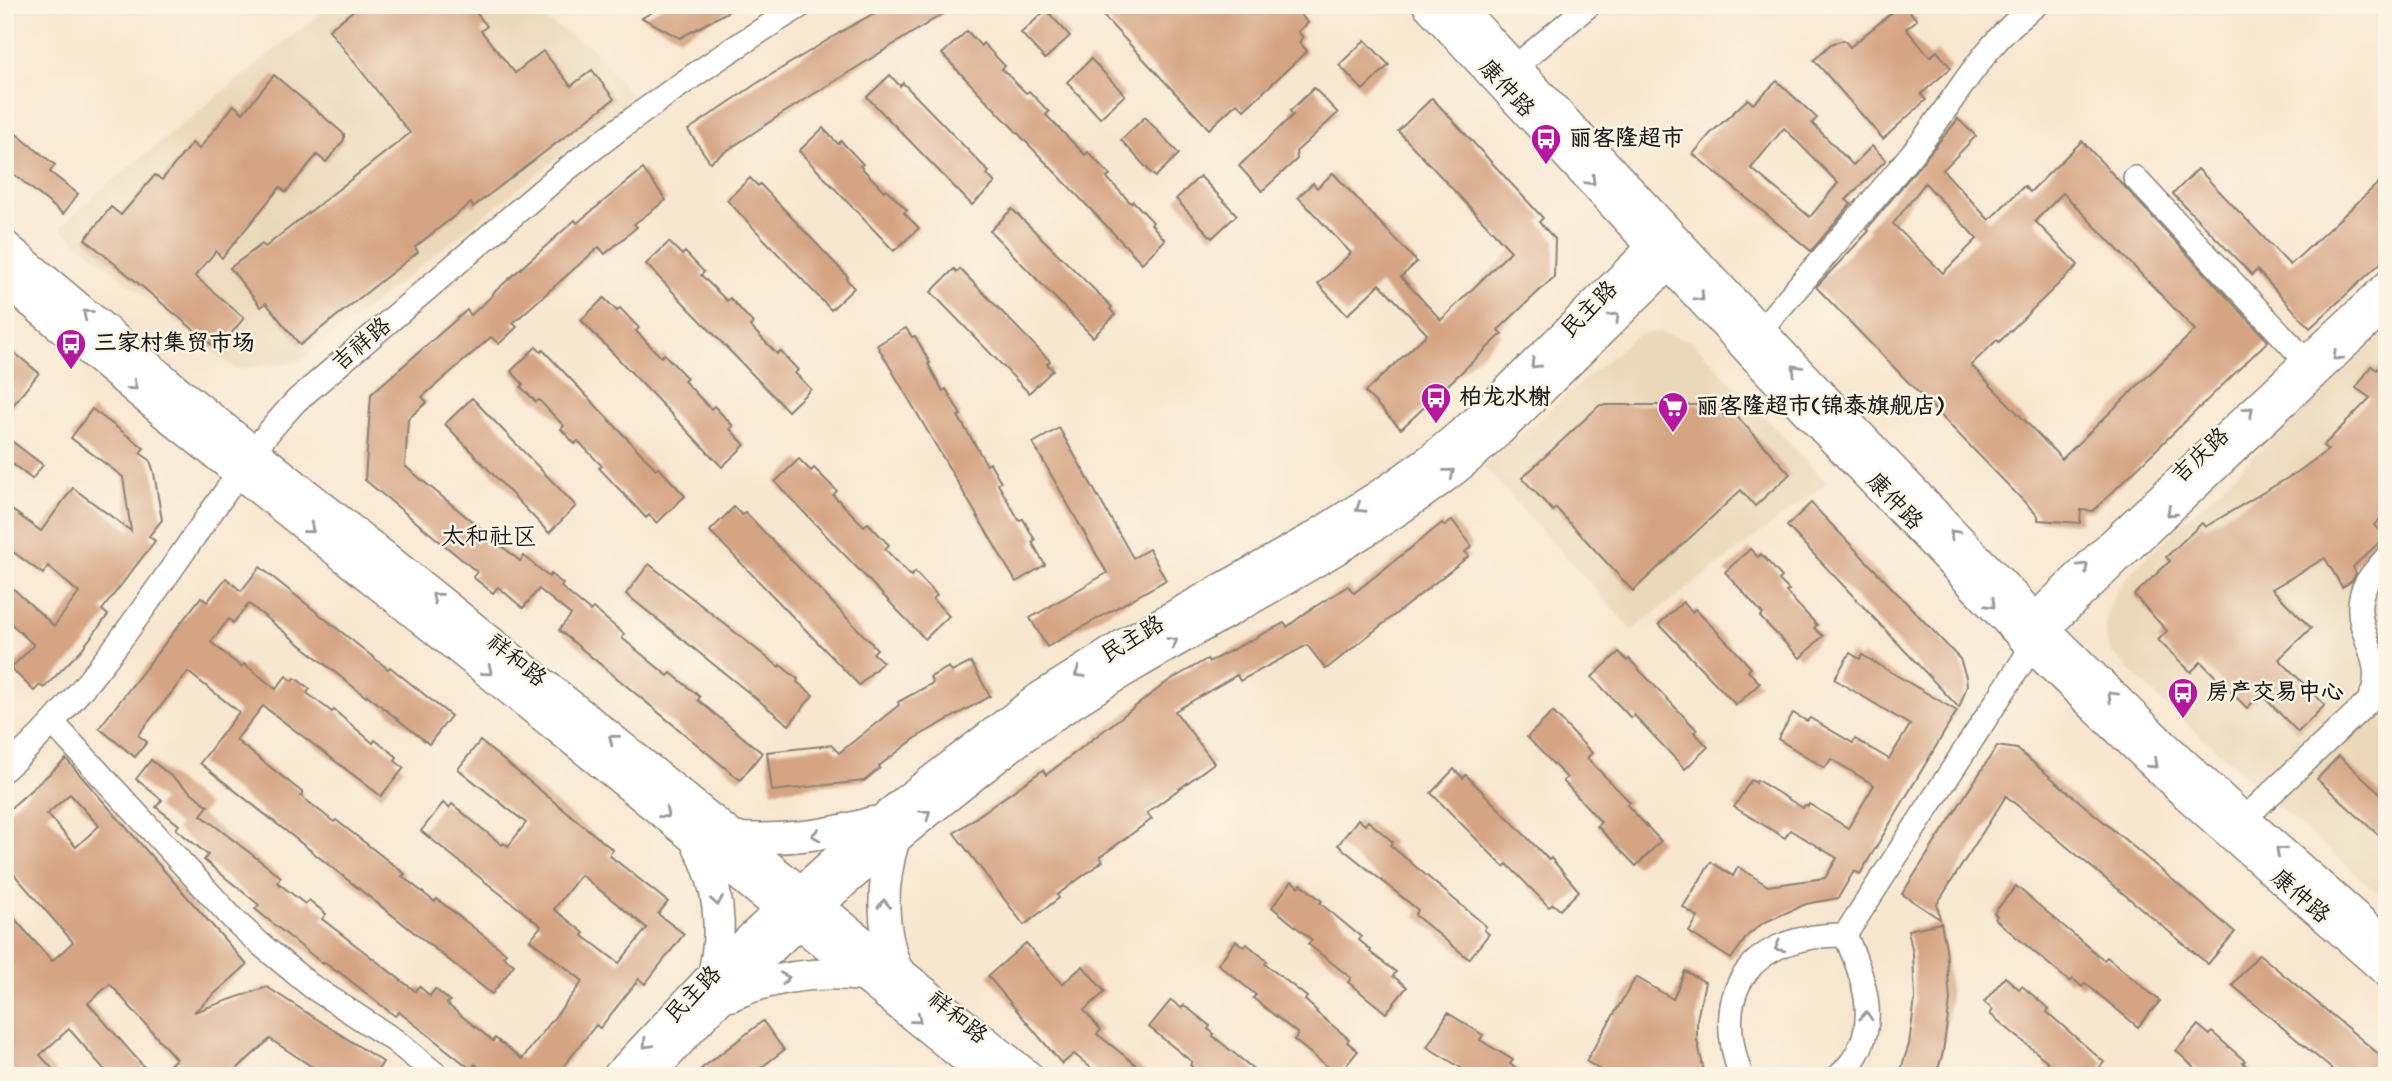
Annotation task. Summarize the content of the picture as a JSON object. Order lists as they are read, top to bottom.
{
  "streets": {
    "main road": ["康仲路", "民主路", "祥和路"],
    "street": ["吉祥路", "吉庆路"]
  },
  "crossings": [
    ["康仲路", "民主路"],
    ["康仲路", "吉庆路"],
    ["民主路", "祥和路"],
    ["吉祥路", "祥和路"]
  ],
  "districts": ["太和社区"],
  "places": {
    "bus stop": [
      "丽客隆超市",
      "三家村集贸市场",
      "柏龙水榭",
      "房产交易中心"
    ],
    "supermarket": ["丽客隆超市(锦泰旗舰店)"]
  }
}
